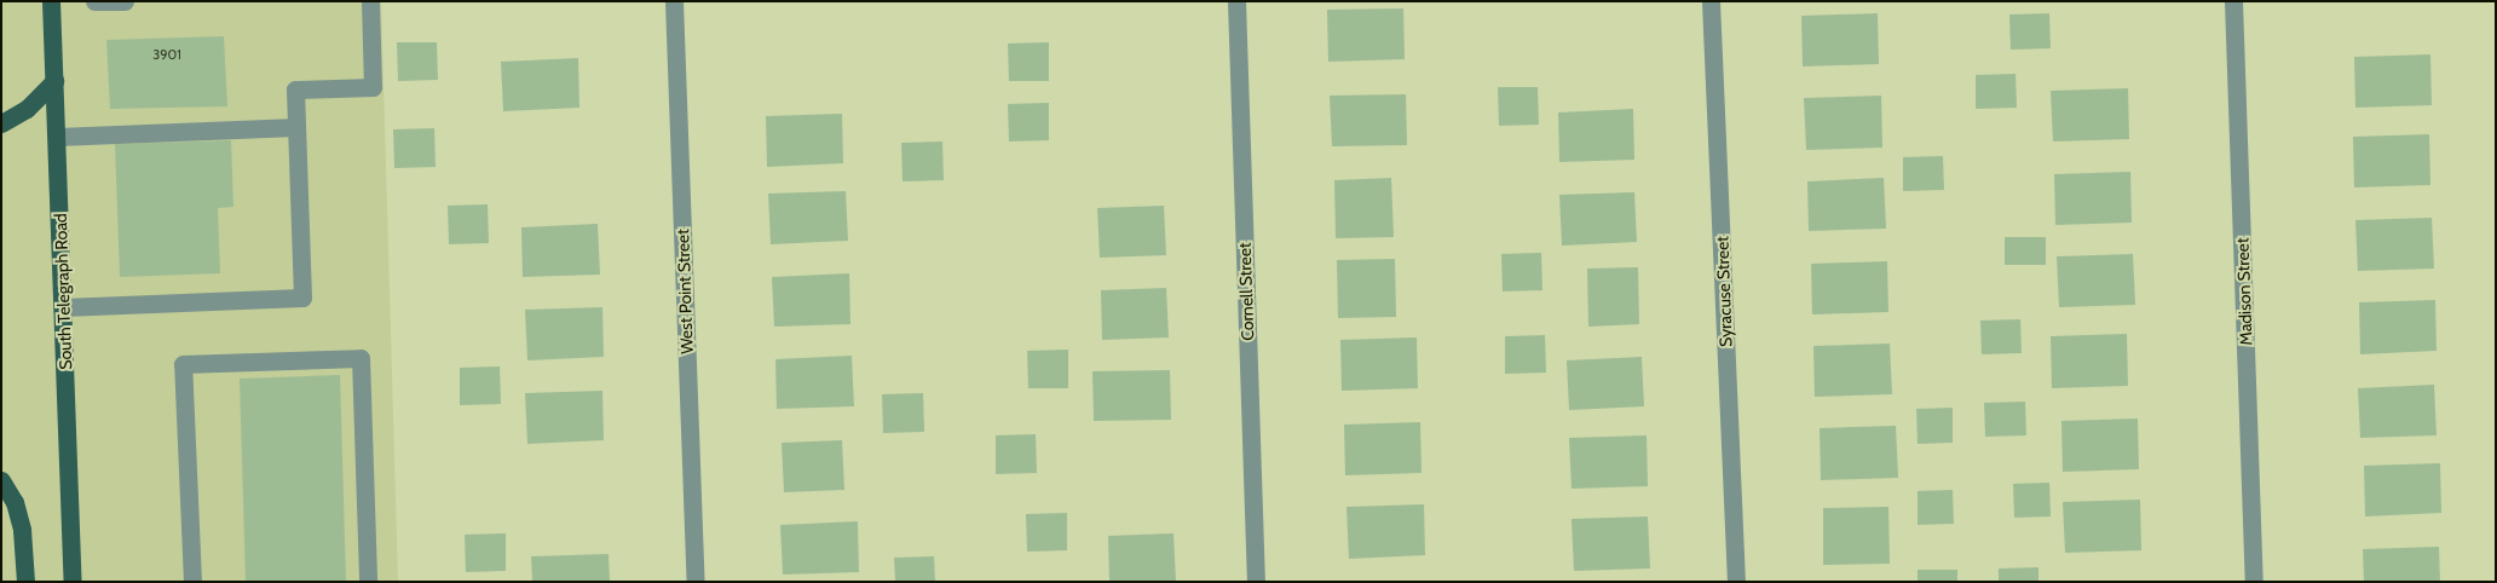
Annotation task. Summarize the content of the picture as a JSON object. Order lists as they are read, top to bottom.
{
  "streets": {
    "main road": ["South Telegraph Road"],
    "street": [
      "West Point Street",
      "Cornell Street",
      "Syracuse Street",
      "Madison Street"
    ]
  },
  "house_numbers": ["3901"]
}
